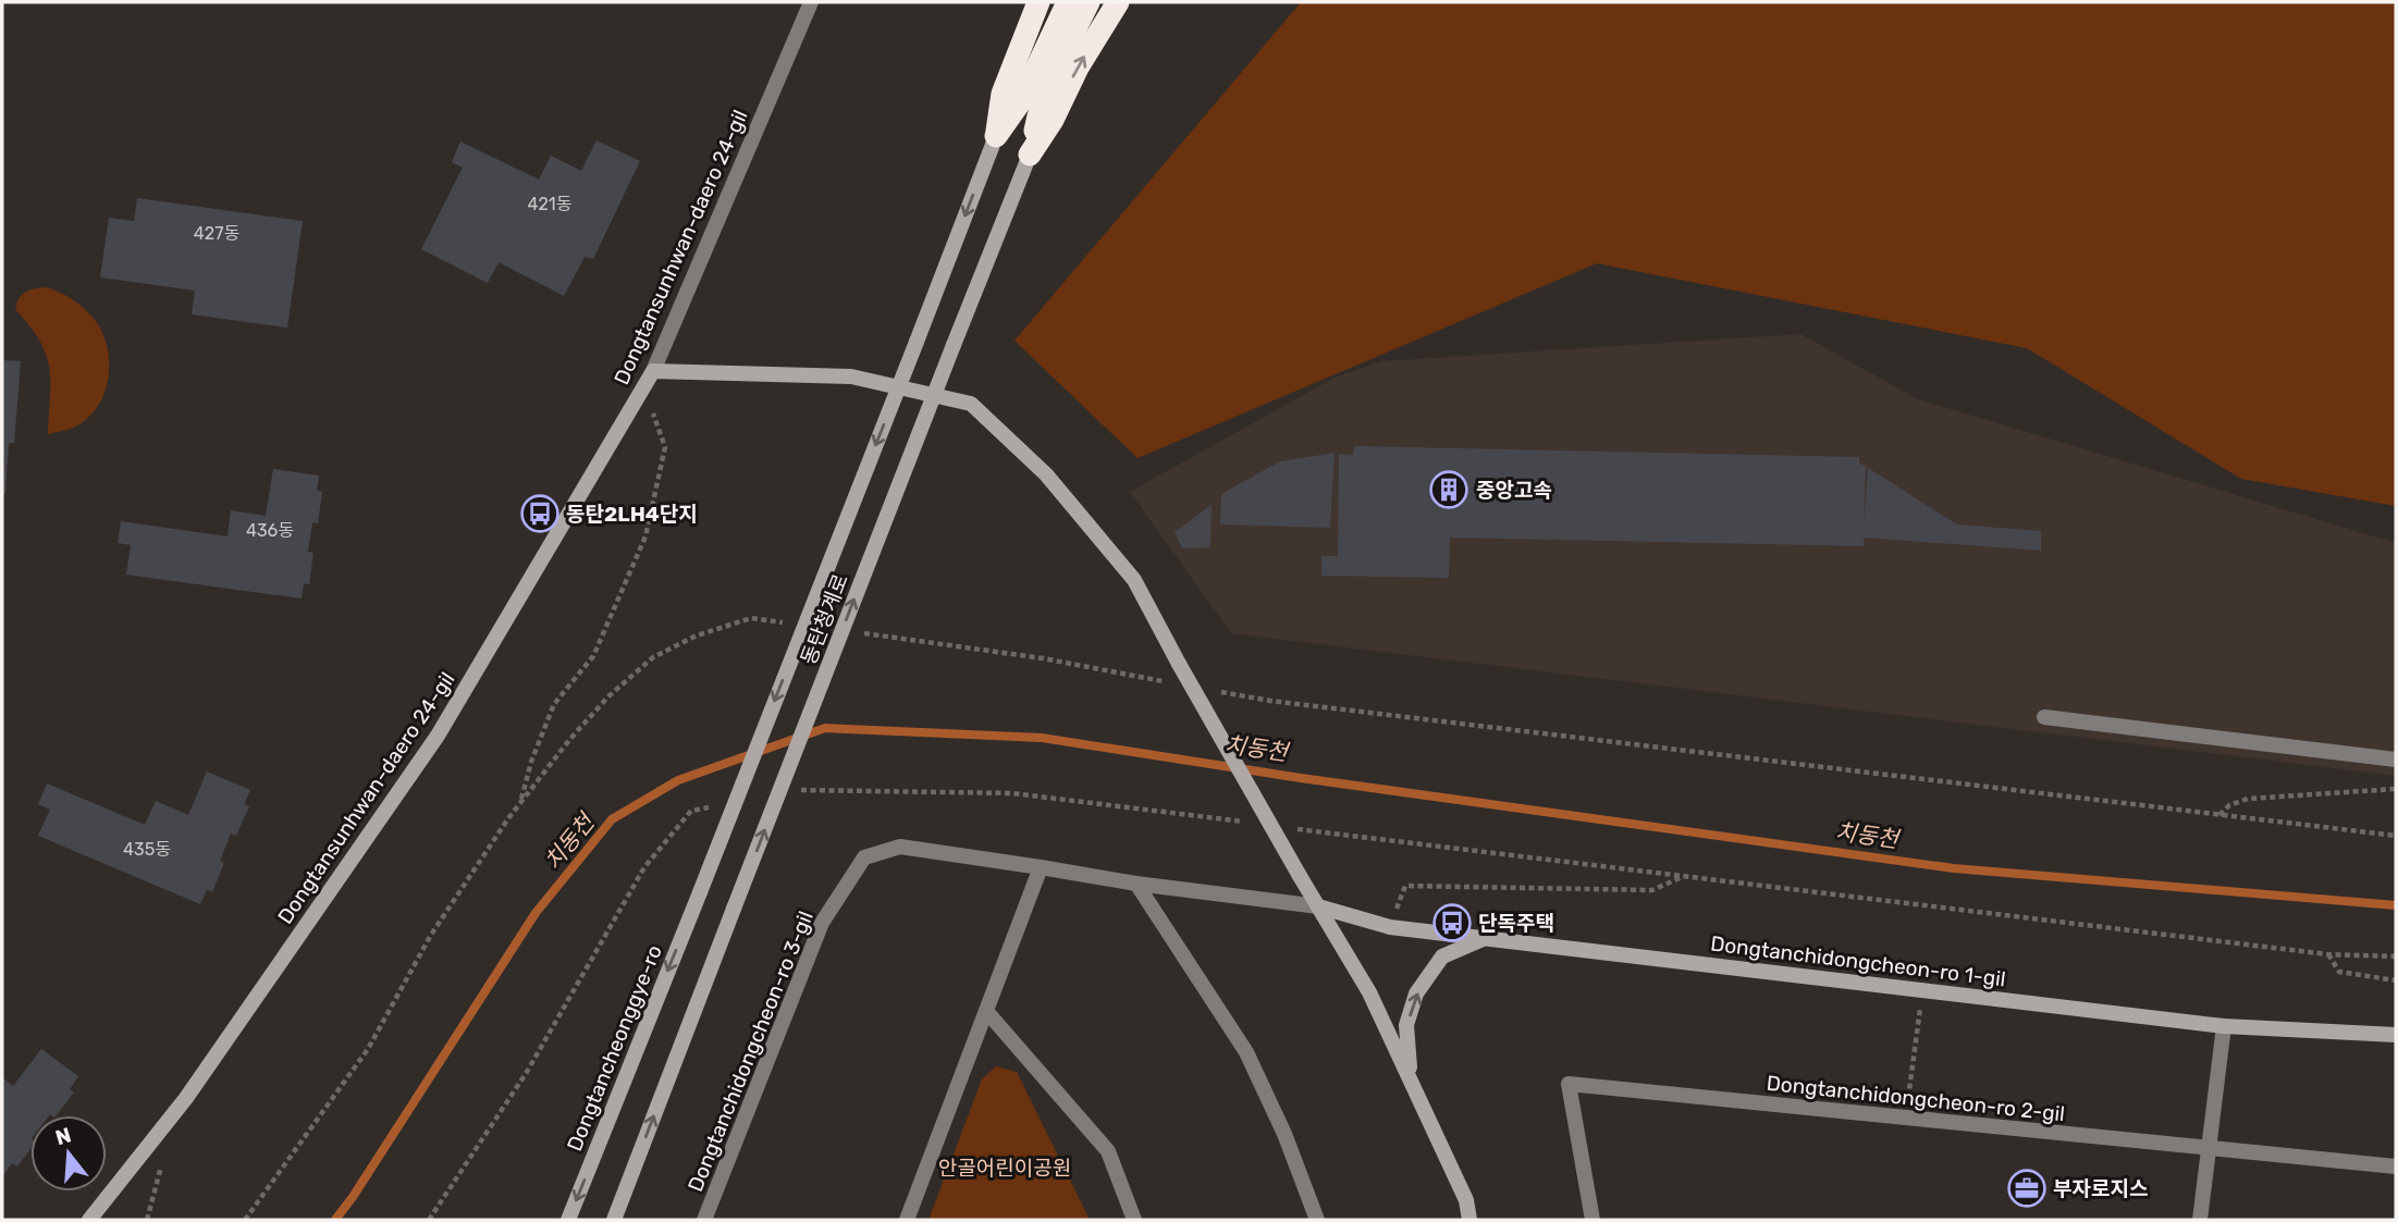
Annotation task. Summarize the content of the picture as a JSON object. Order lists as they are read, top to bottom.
{
  "streets": {
    "street": [
      "Dongtansunhwan-daero 24-gil",
      "동탄청계로",
      "Dongtanchidongcheon-ro 1-gil",
      "Dongtancheonggye-ro",
      "Dongtanchidongcheon-ro 3-gil",
      "Dongtanchidongcheon-ro 2-gil"
    ]
  },
  "crossings": [
    ["동탄청계로", "Dongtancheonggye-ro"],
    ["Dongtanchidongcheon-ro 1-gil", "Dongtanchidongcheon-ro 3-gil"]
  ],
  "one_way": ["Dongtancheonggye-ro"],
  "water": ["치동천"],
  "parks": ["안골어린이공원"],
  "places": {
    "building": ["중앙고속"],
    "bus stop": ["동탄2LH4단지", "단독주택"],
    "office": ["부자로지스"]
  },
  "house_numbers": [
    "421동",
    "427동",
    "436동",
    "435동"
  ],
  "north": "top"
}
